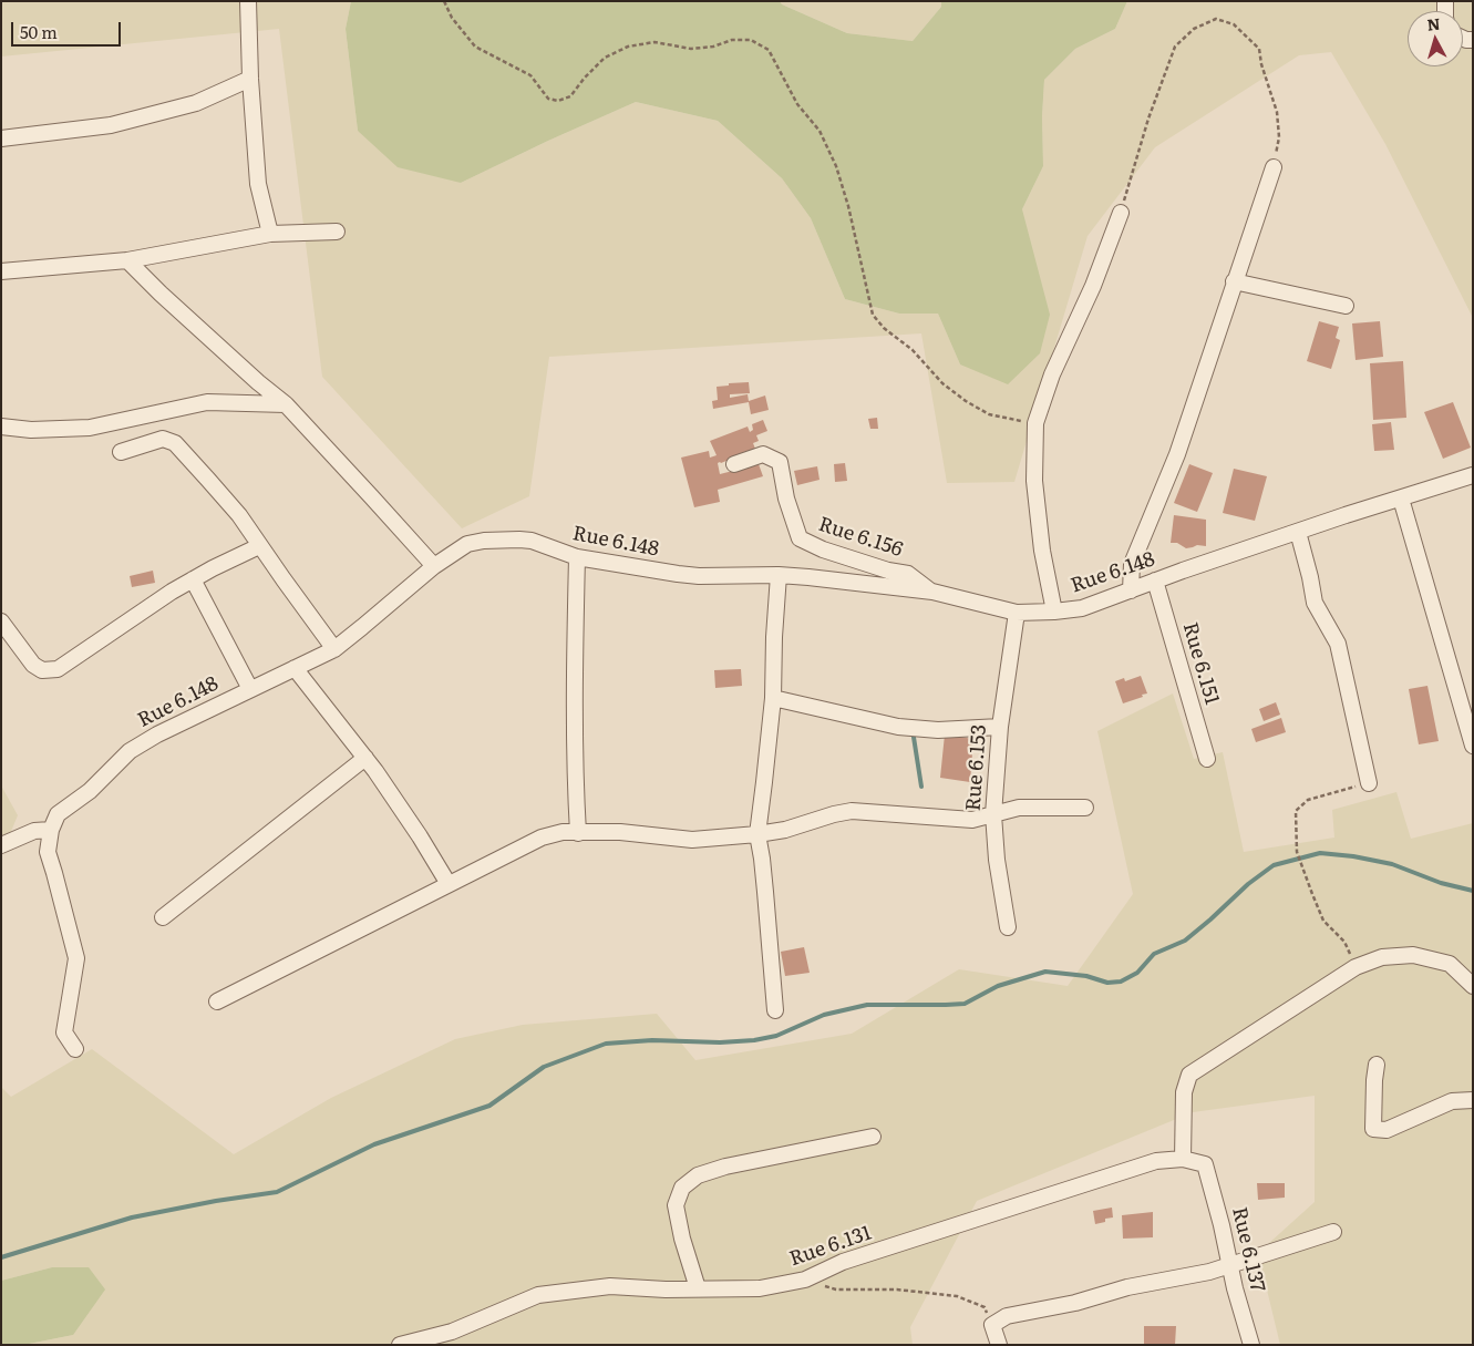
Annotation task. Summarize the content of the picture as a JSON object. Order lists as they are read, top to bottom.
{
  "streets": {
    "street": [
      "Rue 6.156",
      "Rue 6.148",
      "Rue 6.151",
      "Rue 6.153",
      "Rue 6.131",
      "Rue 6.137"
    ]
  },
  "crossings": [
    ["Rue 6.156", "Rue 6.148"],
    ["Rue 6.148", "Rue 6.151"],
    ["Rue 6.148", "Rue 6.153"],
    ["Rue 6.131", "Rue 6.137"]
  ],
  "scale_bar": "50 m",
  "north": "top"
}
